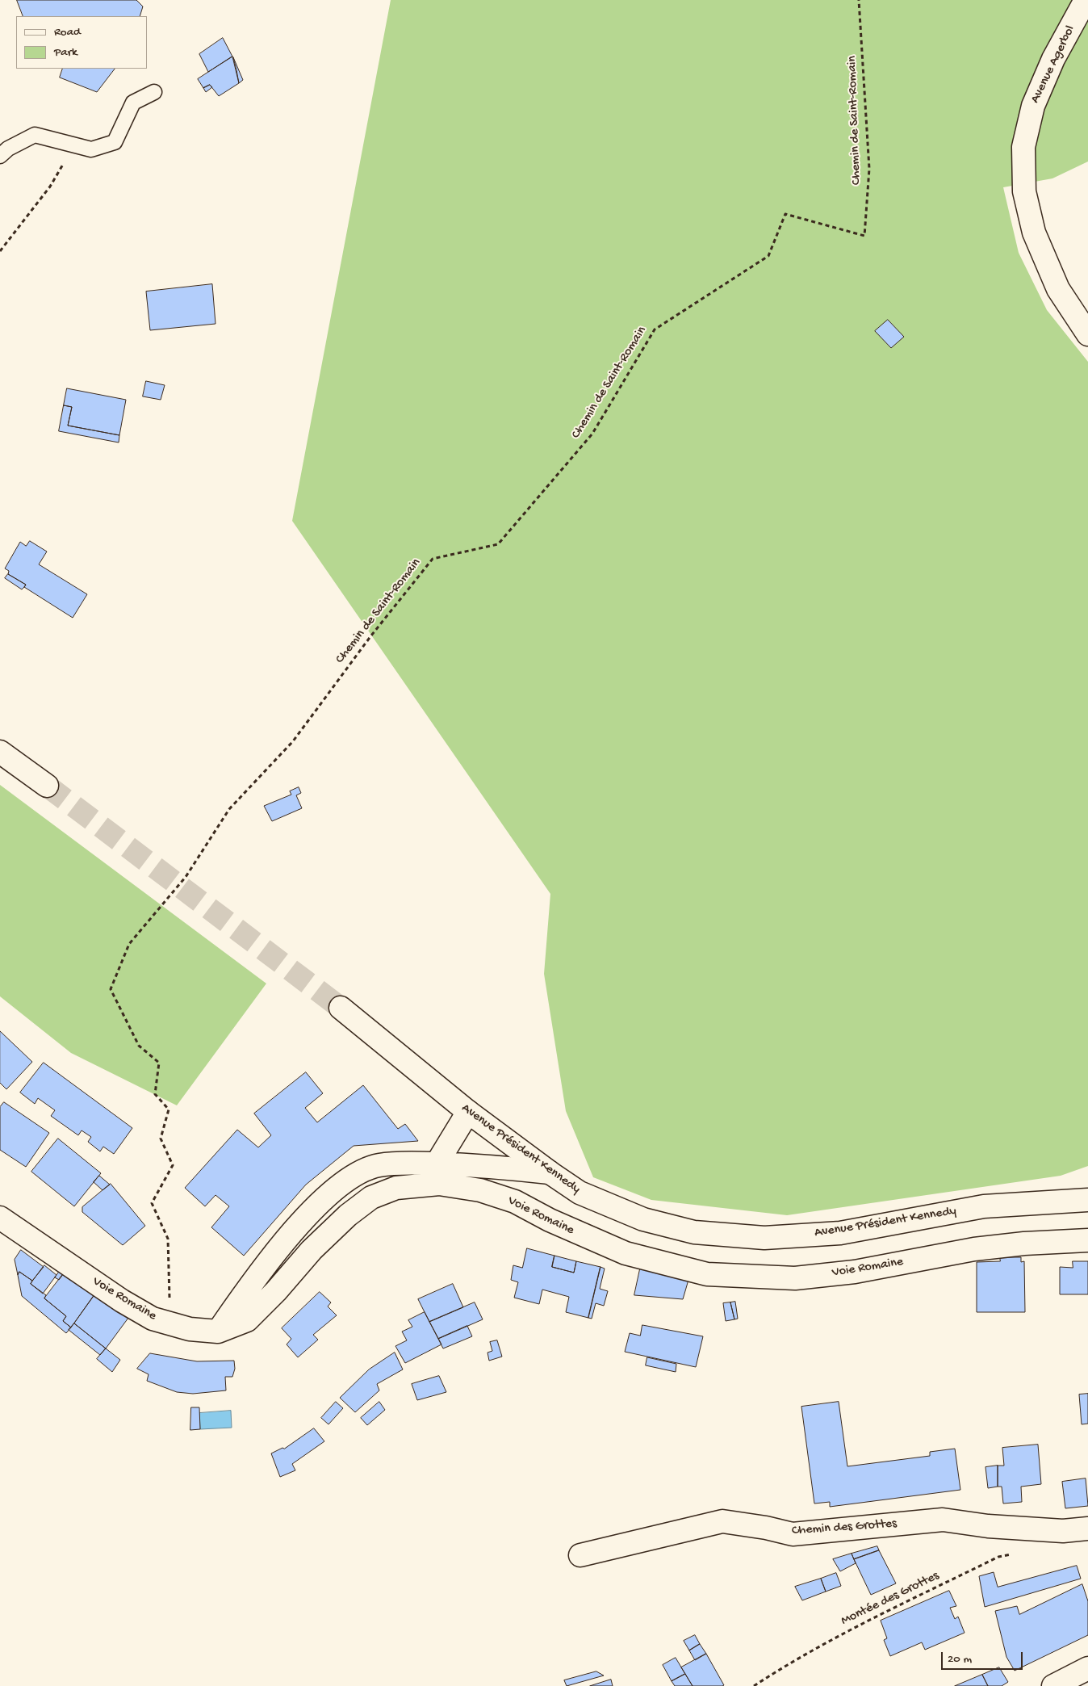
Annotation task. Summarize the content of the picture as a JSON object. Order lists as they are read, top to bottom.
{
  "streets": {
    "street": [
      "Avenue Agerbol",
      "Avenue Président Kennedy",
      "Voie Romaine",
      "Chemin des Grottes"
    ],
    "path": ["Chemin de Saint-Romain", "Montée des Grottes"]
  },
  "crossings": [
    ["Chemin de Saint-Romain", "Voie Romaine"],
    ["Chemin des Grottes", "Montée des Grottes"]
  ],
  "legend": ["Road", "Park"],
  "scale_bar": "20 m"
}
